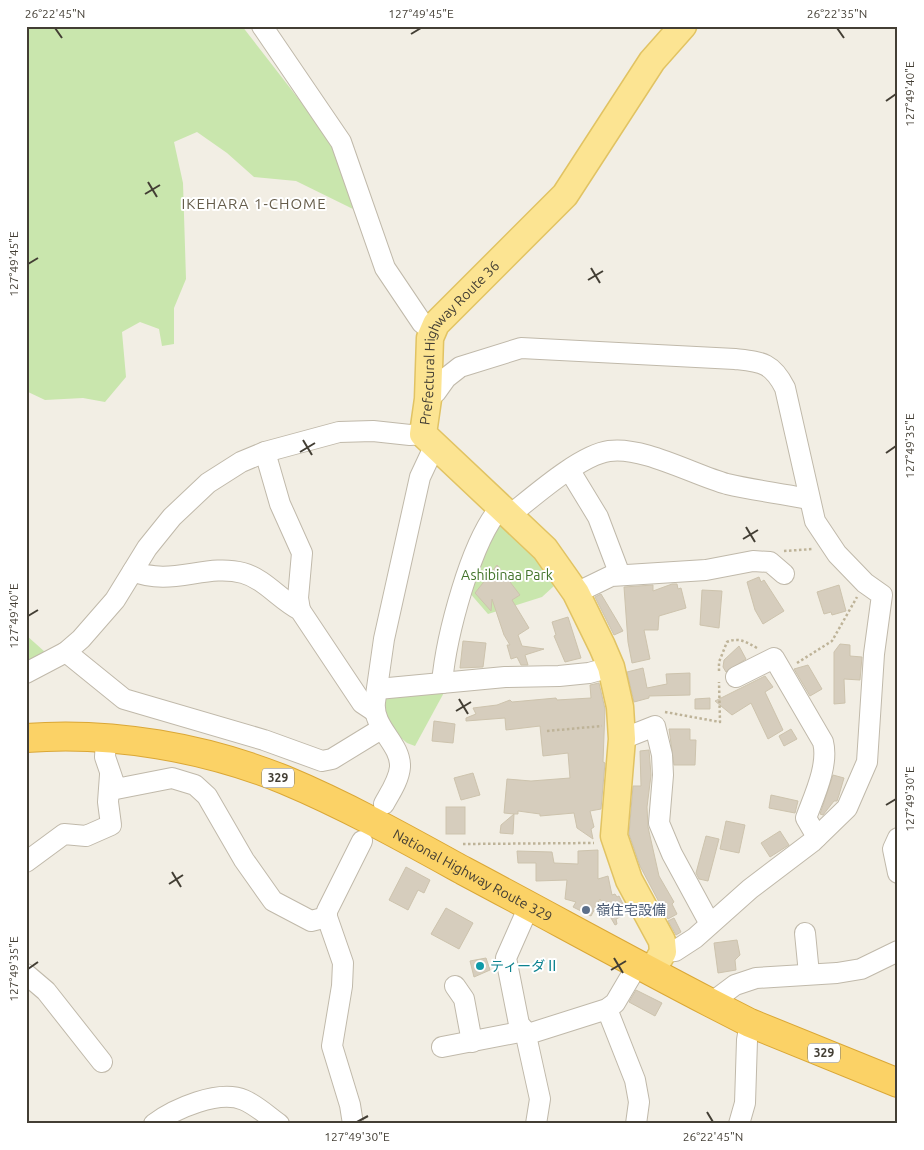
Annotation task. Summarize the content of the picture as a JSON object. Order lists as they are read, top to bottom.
{
  "streets": {
    "highway": ["329", "National Highway Route 329"],
    "main road": ["Prefectural Highway Route 36"]
  },
  "crossings": [
    ["Prefectural Highway Route 36", "National Highway Route 329"]
  ],
  "districts": ["IKEHARA 1-CHOME"],
  "parks": ["Ashibinaa Park"],
  "places": ["嶺住宅設備", "ティーダⅡ"],
  "coordinates": [
    "26°22'45\"N",
    "127°49'45\"E",
    "26°22'35\"N",
    "127°49'40\"E",
    "127°49'35\"E",
    "127°49'30\"E"
  ]
}
